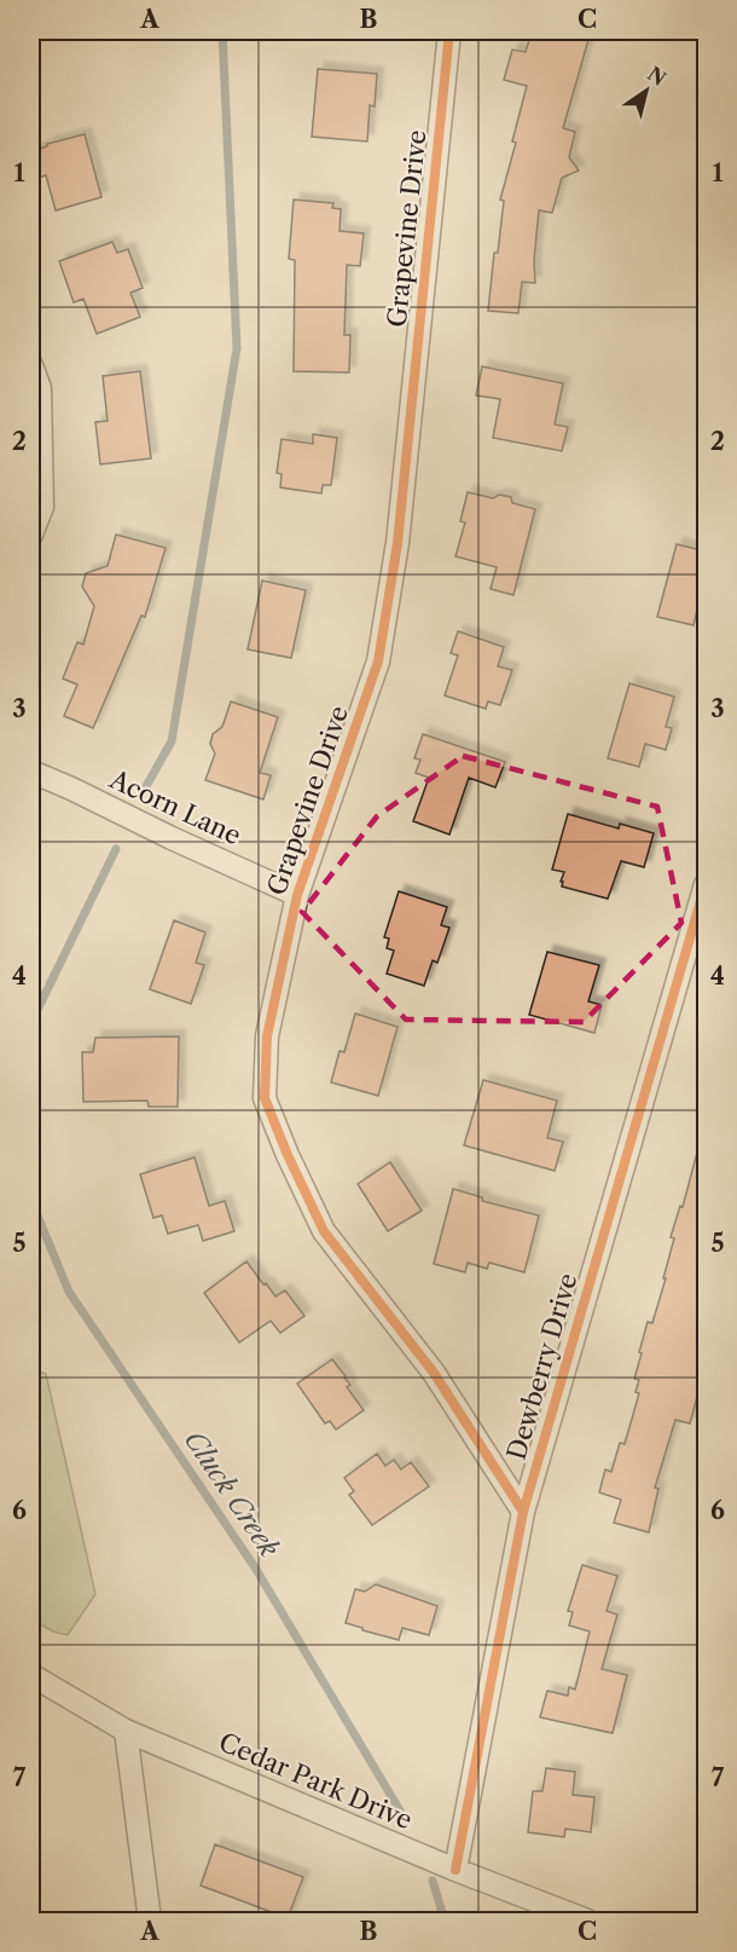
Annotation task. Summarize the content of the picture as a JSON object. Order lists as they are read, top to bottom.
{
  "streets": {
    "street": [
      "Grapevine Drive",
      "Acorn Lane",
      "Dewberry Drive",
      "Cedar Park Drive"
    ]
  },
  "crossings": [
    ["Grapevine Drive", "Acorn Lane"],
    ["Grapevine Drive", "Dewberry Drive"],
    ["Dewberry Drive", "Cedar Park Drive"]
  ],
  "water": ["Cluck Creek"],
  "north": "top right",
  "grid": {
    "columns": ["A", "B", "C"],
    "rows": [
      "1",
      "2",
      "3",
      "4",
      "5",
      "6",
      "7"
    ]
  }
}
